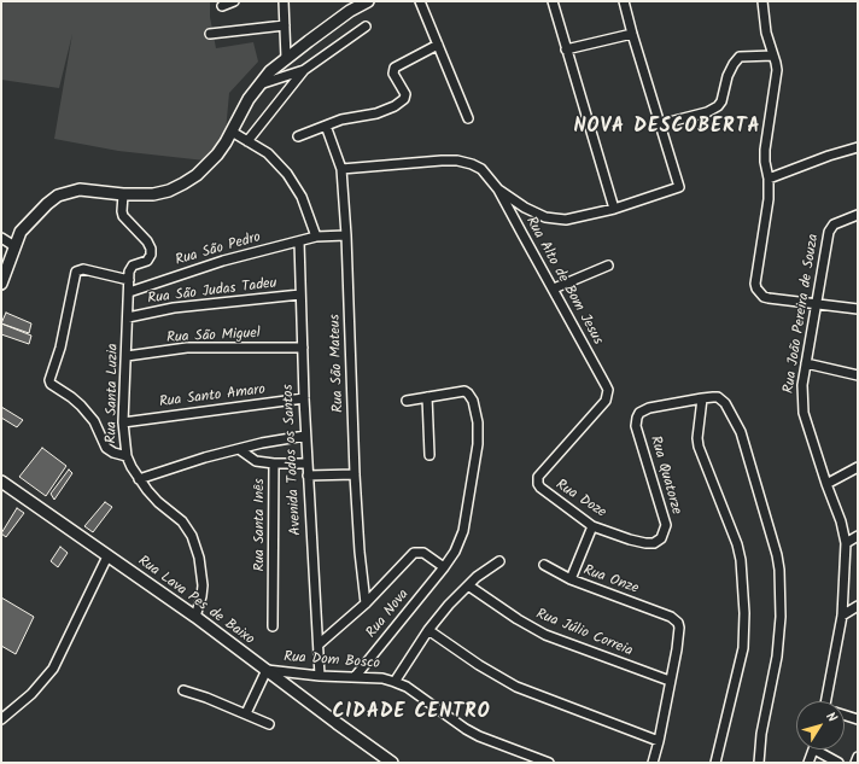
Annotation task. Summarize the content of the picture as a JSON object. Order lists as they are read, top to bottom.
{
  "streets": {
    "street": [
      "Rua São Pedro",
      "Rua Alto de Bom Jesus",
      "Rua São Judas Tadeu",
      "Rua João Pereira de Souza",
      "Rua São Miguel",
      "Rua São Mateus",
      "Rua Santa Luzia",
      "Rua Santo Amaro",
      "Avenida Todos os Santos",
      "Rua Quatorze",
      "Rua Doze",
      "Rua Santa Inês",
      "Rua Onze",
      "Rua Lava Pes de Baixo",
      "Rua Nova",
      "Rua Júlio Correia",
      "Rua Dom Bosco"
    ]
  },
  "crossings": [
    ["Rua São Pedro", "Rua São Mateus"],
    ["Rua São Pedro", "Rua Santa Luzia"],
    ["Rua São Pedro", "Avenida Todos os Santos"],
    ["Rua Alto de Bom Jesus", "Rua Doze"],
    ["Rua São Judas Tadeu", "Rua Santa Luzia"],
    ["Rua São Judas Tadeu", "Avenida Todos os Santos"],
    ["Rua São Miguel", "Rua Santa Luzia"],
    ["Rua São Miguel", "Avenida Todos os Santos"],
    ["Rua Santa Luzia", "Rua Santo Amaro"],
    ["Rua Santa Luzia", "Rua Lava Pes de Baixo"],
    ["Rua Santo Amaro", "Avenida Todos os Santos"],
    ["Avenida Todos os Santos", "Rua Dom Bosco"],
    ["Rua Quatorze", "Rua Doze"],
    ["Rua Onze", "Rua Júlio Correia"],
    ["Rua Lava Pes de Baixo", "Rua Dom Bosco"],
    ["Rua Nova", "Rua Dom Bosco"]
  ],
  "districts": ["NOVA DESCOBERTA", "CIDADE CENTRO"],
  "north": "top right"
}
